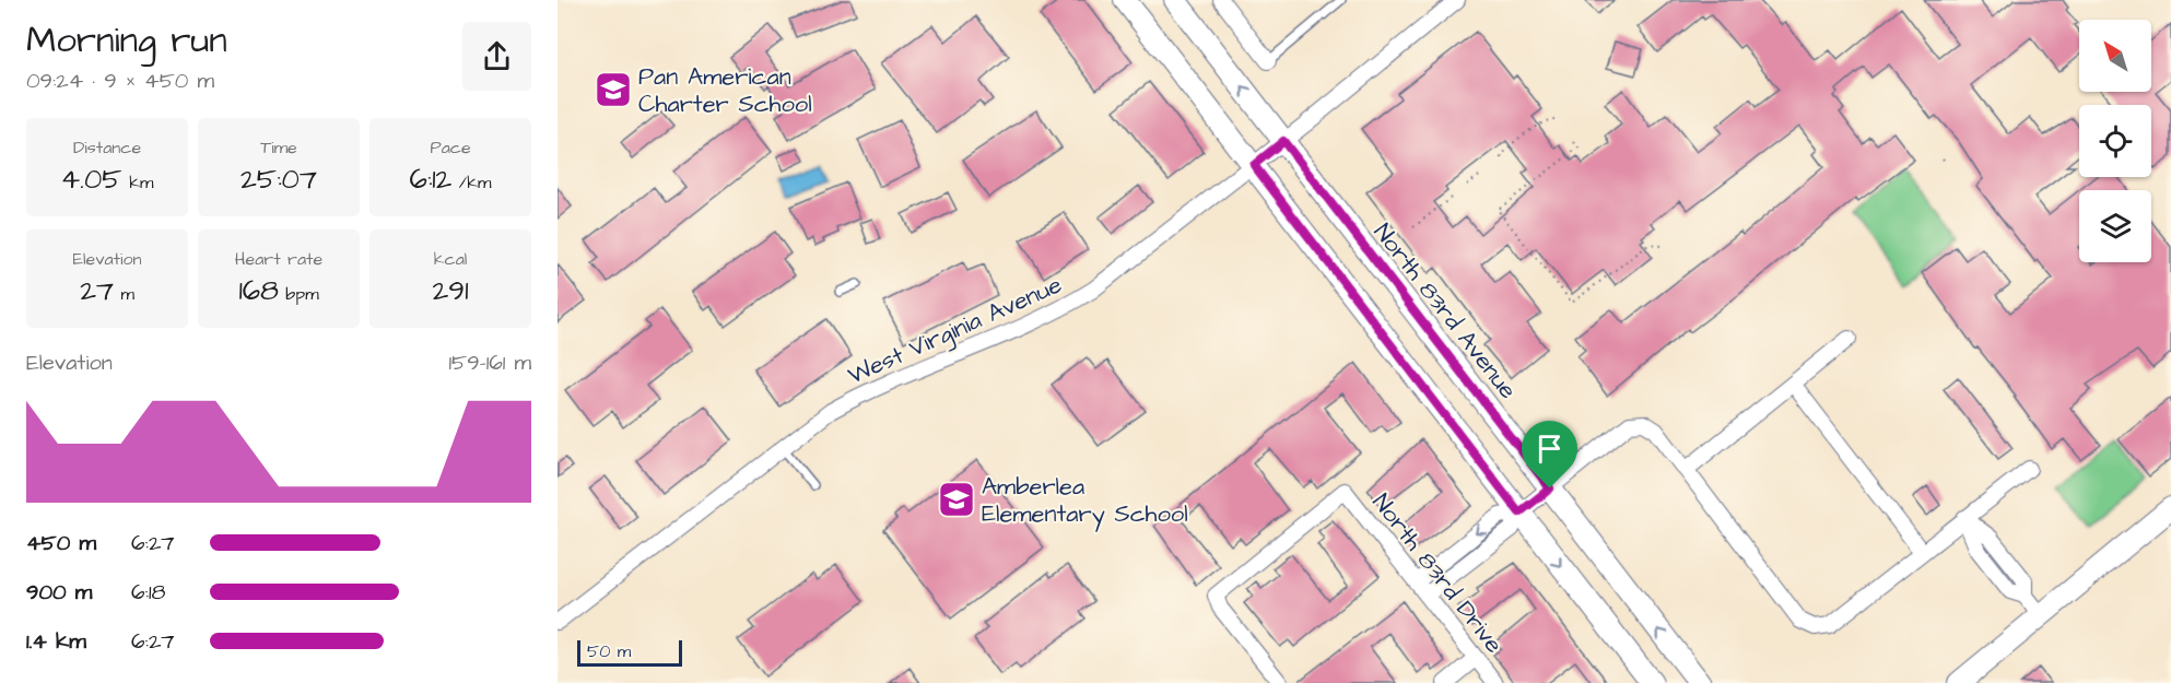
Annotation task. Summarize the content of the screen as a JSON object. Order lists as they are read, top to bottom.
{
  "streets": {
    "main road": ["North 83rd Avenue"],
    "street": ["West Virginia Avenue", "North 83rd Drive"]
  },
  "crossings": [
    ["North 83rd Avenue", "West Virginia Avenue"]
  ],
  "places": {
    "school or university": ["Pan American Charter School", "Amberlea Elementary School"]
  },
  "scale_bar": "50 m",
  "north": "top left",
  "page": {
    "heading": ["Morning run", "09:24 · 9 × 450 m"],
    "stats": [
      ["Distance", "4.05 km"],
      ["Time", "25:07"],
      ["Pace", "6:12 /km"],
      ["Elevation", "27 m"],
      ["Heart rate", "168 bpm"],
      ["kcal", "291"]
    ],
    "chart": ["Elevation", "159–161 m"],
    "list": [
      {
        "name": "450 m",
        "note": "6:27"
      },
      {
        "name": "900 m",
        "note": "6:18"
      },
      {
        "name": "1.4 km",
        "note": "6:27"
      }
    ],
    "scale": "50 m"
  }
}
